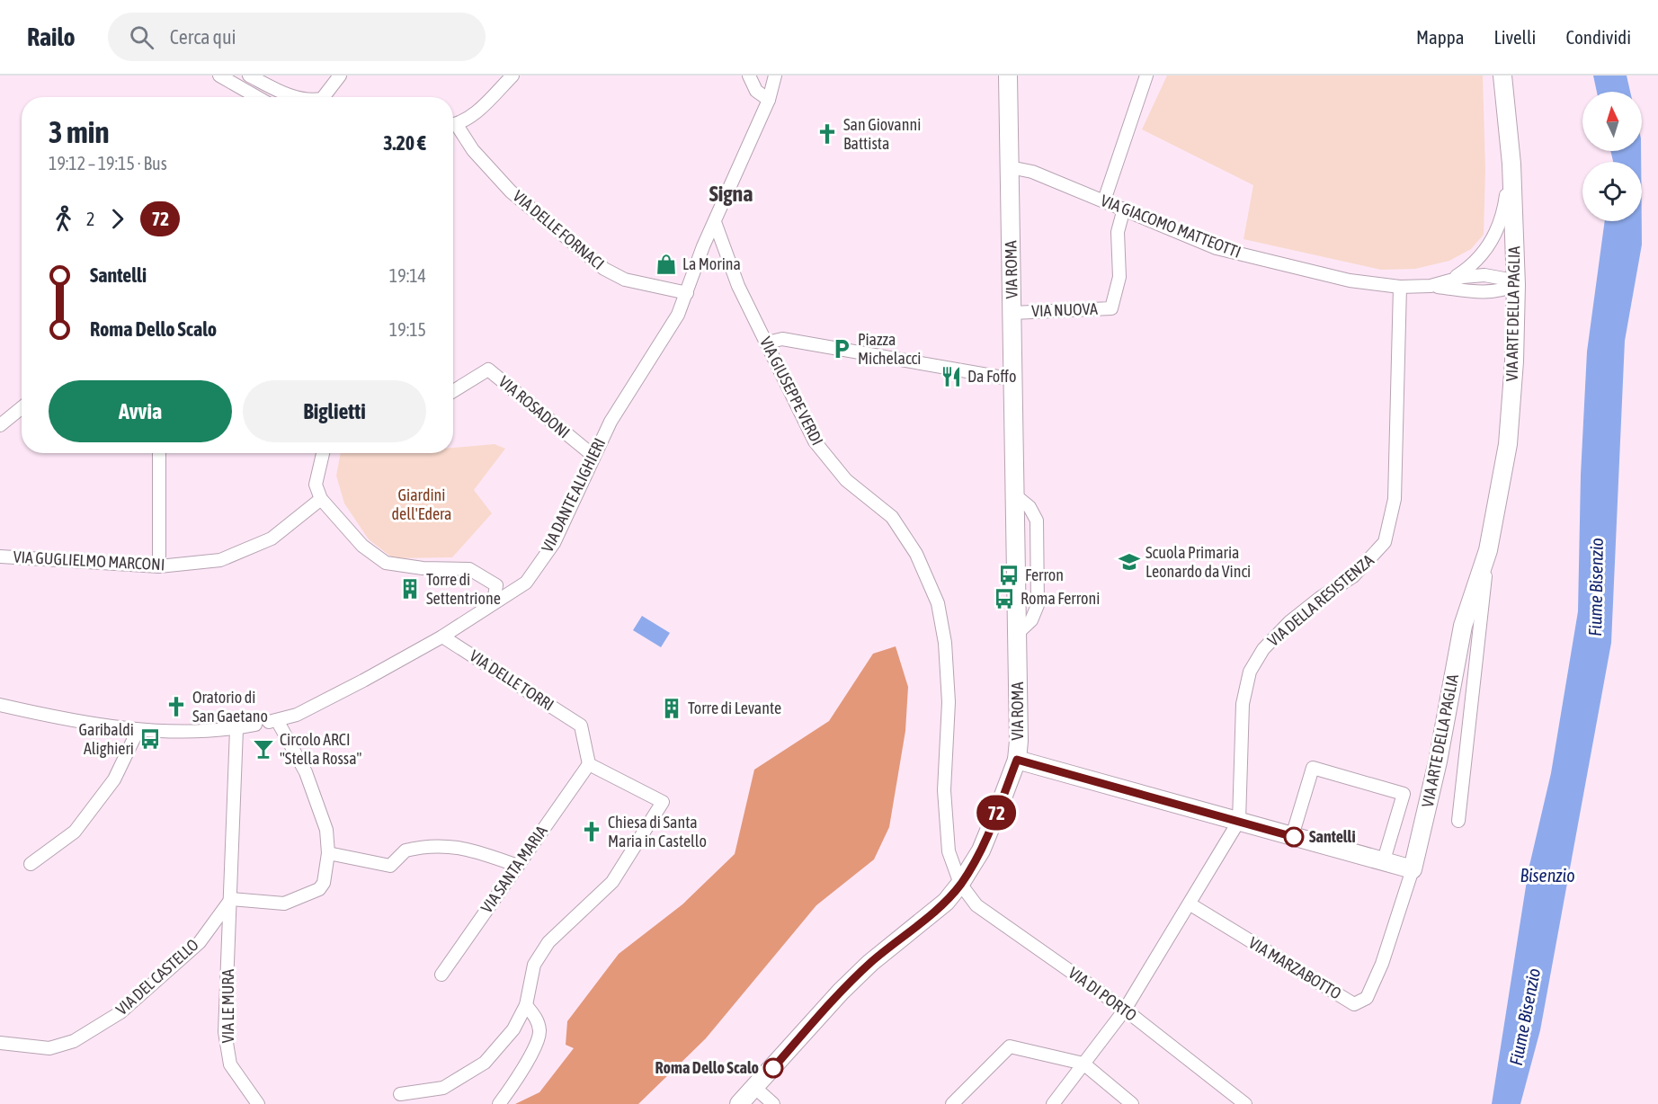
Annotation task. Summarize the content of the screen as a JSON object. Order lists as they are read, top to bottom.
{
  "streets": {
    "main road": ["VIA ROMA", "VIA ARTE DELLA PAGLIA"],
    "street": [
      "VIA GIACOMO MATTEOTTI",
      "VIA DELLE FORNACI",
      "VIA NUOVA",
      "VIA GIUSEPPE VERDI",
      "VIA ROSADONI",
      "VIA DANTE ALIGHIERI",
      "VIA GUGLIELMO MARCONI",
      "VIA DELLA RESISTENZA",
      "VIA DELLE TORRI",
      "VIA SANTA MARIA",
      "VIA MARZABOTTO",
      "VIA DEL CASTELLO",
      "VIA DI PORTO",
      "VIA LE MURA"
    ]
  },
  "crossings": [
    ["VIA GIACOMO MATTEOTTI", "VIA ROMA"],
    ["VIA GIACOMO MATTEOTTI", "VIA NUOVA"],
    ["VIA GIACOMO MATTEOTTI", "VIA ARTE DELLA PAGLIA"],
    ["VIA GIACOMO MATTEOTTI", "VIA DELLA RESISTENZA"],
    ["VIA DELLE FORNACI", "VIA DANTE ALIGHIERI"],
    ["VIA ROMA", "VIA NUOVA"],
    ["VIA ROMA", "VIA GIUSEPPE VERDI"],
    ["VIA ROMA", "VIA DI PORTO"],
    ["VIA ARTE DELLA PAGLIA", "VIA MARZABOTTO"],
    ["VIA GIUSEPPE VERDI", "VIA DANTE ALIGHIERI"],
    ["VIA GIUSEPPE VERDI", "VIA DI PORTO"],
    ["VIA ROSADONI", "VIA DANTE ALIGHIERI"],
    ["VIA DANTE ALIGHIERI", "VIA DELLE TORRI"],
    ["VIA DELLA RESISTENZA", "VIA MARZABOTTO"],
    ["VIA DELLA RESISTENZA", "VIA DI PORTO"],
    ["VIA DELLE TORRI", "VIA SANTA MARIA"],
    ["VIA DEL CASTELLO", "VIA LE MURA"]
  ],
  "districts": ["Signa"],
  "water": ["Fiume Bisenzio", "Bisenzio"],
  "parks": ["Giardini dell'Edera"],
  "places": {
    "church": ["San Giovanni Battista", "Oratorio di San Gaetano", "Chiesa di Santa Maria in Castello"],
    "shop": ["La Morina"],
    "parking": ["Piazza Michelacci"],
    "restaurant": ["Da Foffo"],
    "school or university": ["Scuola Primaria Leonardo da Vinci"],
    "bus stop": ["Ferron", "Roma Ferroni", "Garibaldi Alighieri"],
    "building": ["Torre di Settentrione", "Torre di Levante"],
    "bar": ["Circolo ARCI \"Stella Rossa\""],
    "other": ["Santelli", "Roma Dello Scalo"]
  },
  "lines": ["bus line 72"],
  "north": "top",
  "page": {
    "header": "Railo",
    "search": "Cerca qui",
    "nav": ["Mappa", "Livelli", "Condividi"],
    "on_map": "72",
    "heading": ["3 min", "19:12 – 19:15 · Bus", "3.20 €"],
    "legs": ["2", "72"],
    "list": [
      {
        "name": "Santelli",
        "value": "19:14"
      },
      {
        "name": "Roma Dello Scalo",
        "value": "19:15"
      }
    ],
    "buttons": ["Avvia", "Biglietti"]
  }
}
